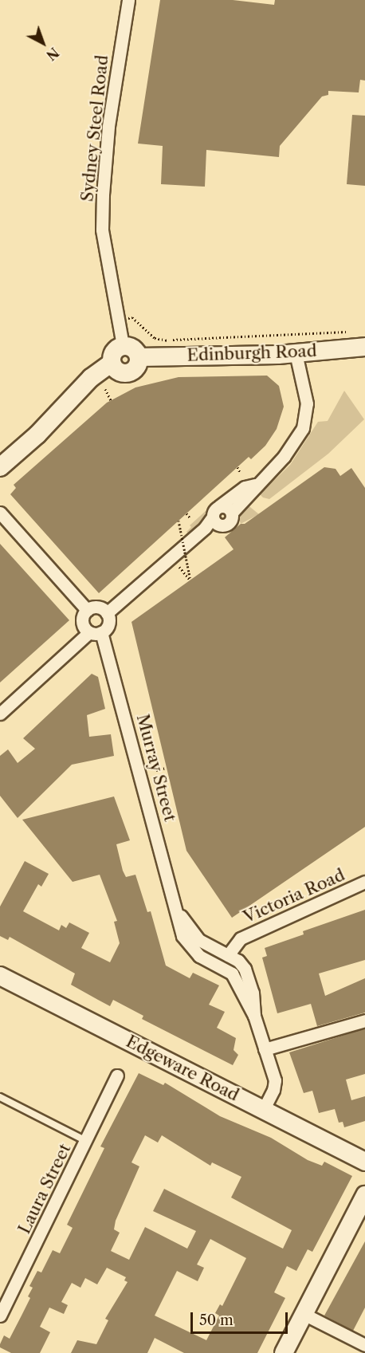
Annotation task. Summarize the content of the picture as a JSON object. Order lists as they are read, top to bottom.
{
  "streets": {
    "street": [
      "Sydney Steel Road",
      "Edinburgh Road",
      "Murray Street",
      "Victoria Road",
      "Edgeware Road",
      "Laura Street"
    ]
  },
  "crossings": [
    ["Sydney Steel Road", "Edinburgh Road"],
    ["Murray Street", "Victoria Road"]
  ],
  "scale_bar": "50 m",
  "north": "bottom right"
}
